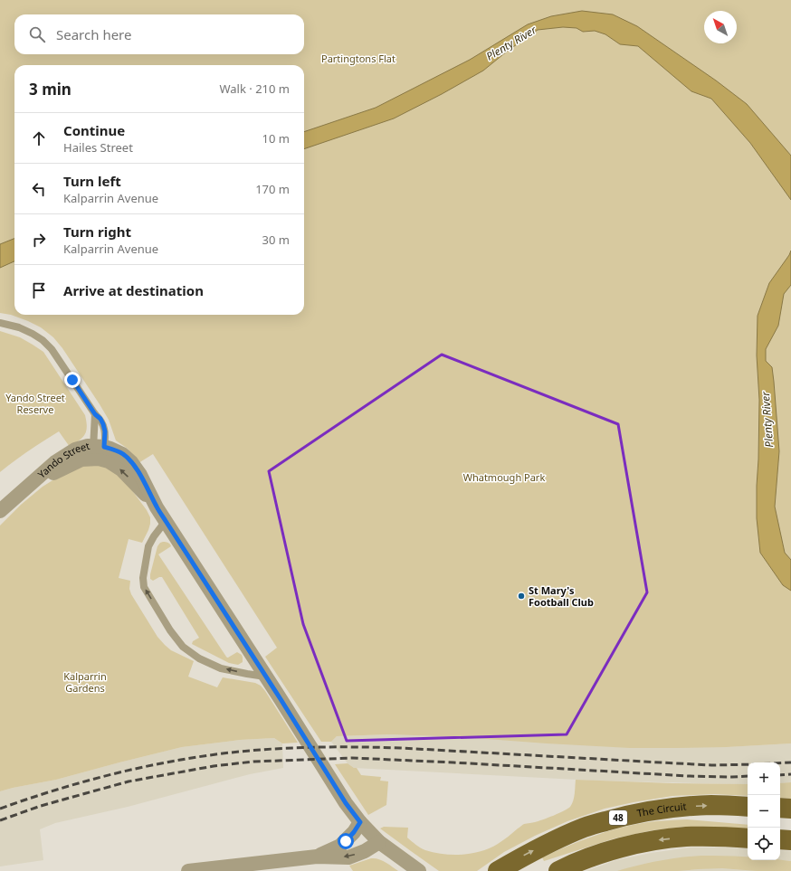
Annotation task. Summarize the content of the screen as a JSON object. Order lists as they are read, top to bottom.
{
  "streets": {
    "main road": ["The Circuit", "48"],
    "street": ["Yando Street"]
  },
  "water": ["Plenty River"],
  "parks": [
    "Partingtons Flat",
    "Yando Street Reserve",
    "Whatmough Park",
    "Kalparrin Gardens"
  ],
  "places": ["St Mary's Football Club"],
  "north": "top left",
  "page": {
    "search": "Search here",
    "heading": ["3 min", "Walk · 210 m"],
    "list": [
      ["Continue", "Hailes Street", "10 m"],
      ["Turn left", "Kalparrin Avenue", "170 m"],
      ["Turn right", "Kalparrin Avenue", "30 m"],
      "Arrive at destination"
    ],
    "map_buttons": ["+", "−"]
  }
}
